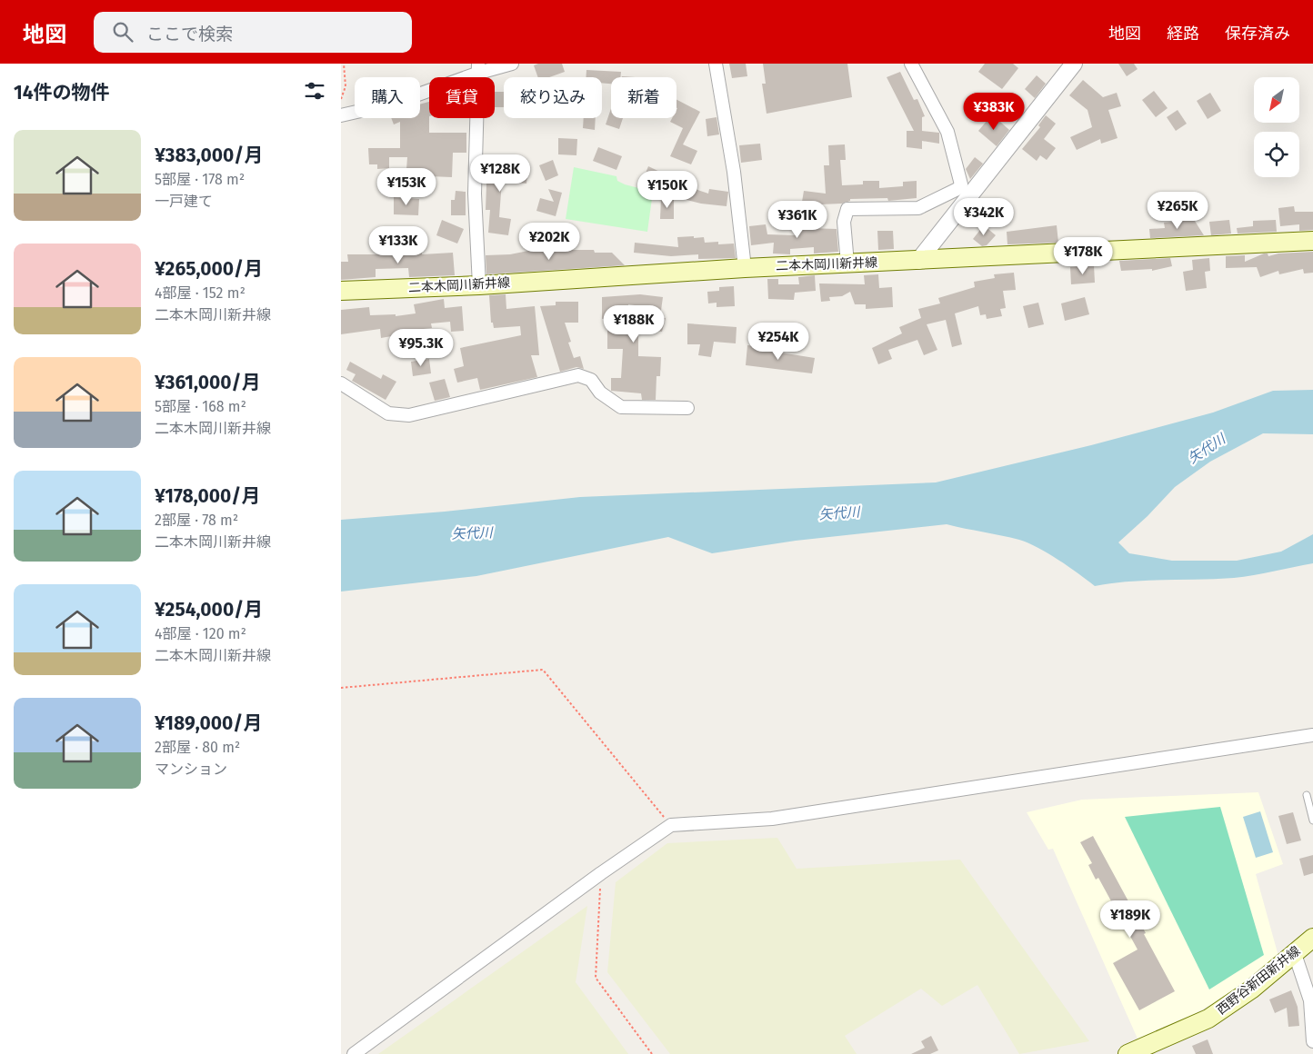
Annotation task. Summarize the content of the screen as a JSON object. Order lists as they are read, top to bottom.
{
  "streets": {
    "main road": ["二本木岡川新井線", "西野谷新田新井線"]
  },
  "water": ["矢代川"],
  "north": "bottom left",
  "page": {
    "header": "地図",
    "search": "ここで検索",
    "nav": ["地図", "経路", "保存済み"],
    "heading": "14件の物件",
    "chip": [
      "購入",
      "賃貸",
      "絞り込み",
      "新着"
    ],
    "price": [
      "¥383K",
      "¥128K",
      "¥153K",
      "¥150K",
      "¥265K",
      "¥342K",
      "¥361K",
      "¥202K",
      "¥133K",
      "¥178K",
      "¥188K",
      "¥254K",
      "¥95.3K",
      "¥189K"
    ],
    "list": [
      {
        "name": "¥383,000/月",
        "note": "5部屋 · 178 m² · 一戸建て"
      },
      {
        "name": "¥265,000/月",
        "note": "4部屋 · 152 m² · 二本木岡川新井線"
      },
      {
        "name": "¥361,000/月",
        "note": "5部屋 · 168 m² · 二本木岡川新井線"
      },
      {
        "name": "¥178,000/月",
        "note": "2部屋 · 78 m² · 二本木岡川新井線"
      },
      {
        "name": "¥254,000/月",
        "note": "4部屋 · 120 m² · 二本木岡川新井線"
      },
      {
        "name": "¥189,000/月",
        "note": "2部屋 · 80 m² · マンション"
      }
    ]
  }
}
